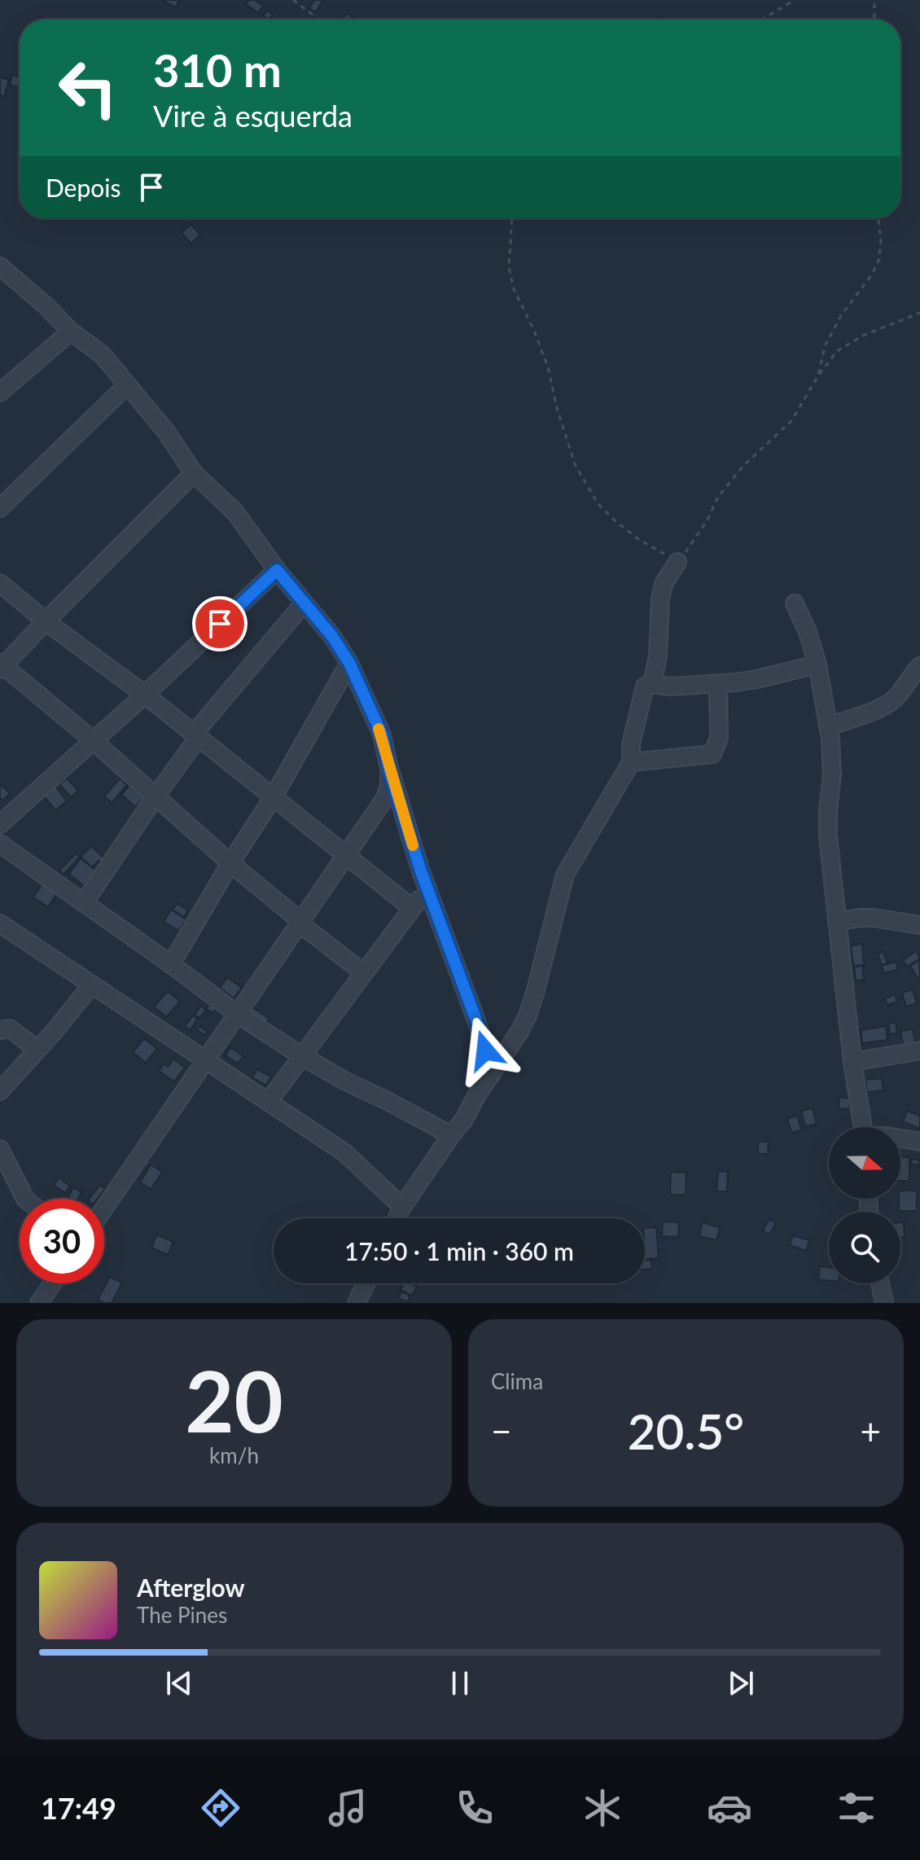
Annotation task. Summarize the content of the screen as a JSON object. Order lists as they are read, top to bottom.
{
  "north": "right",
  "page": {
    "turn": ["310 m", "Vire à esquerda"],
    "then": "Depois",
    "limit": "30",
    "trip": "17:50 · 1 min · 360 m",
    "tile": [
      ["20", "km/h"],
      "Clima"
    ],
    "heat": ["−", "20.5°", "+"],
    "song": ["Afterglow", "The Pines"],
    "tabs": "17:49"
  }
}
